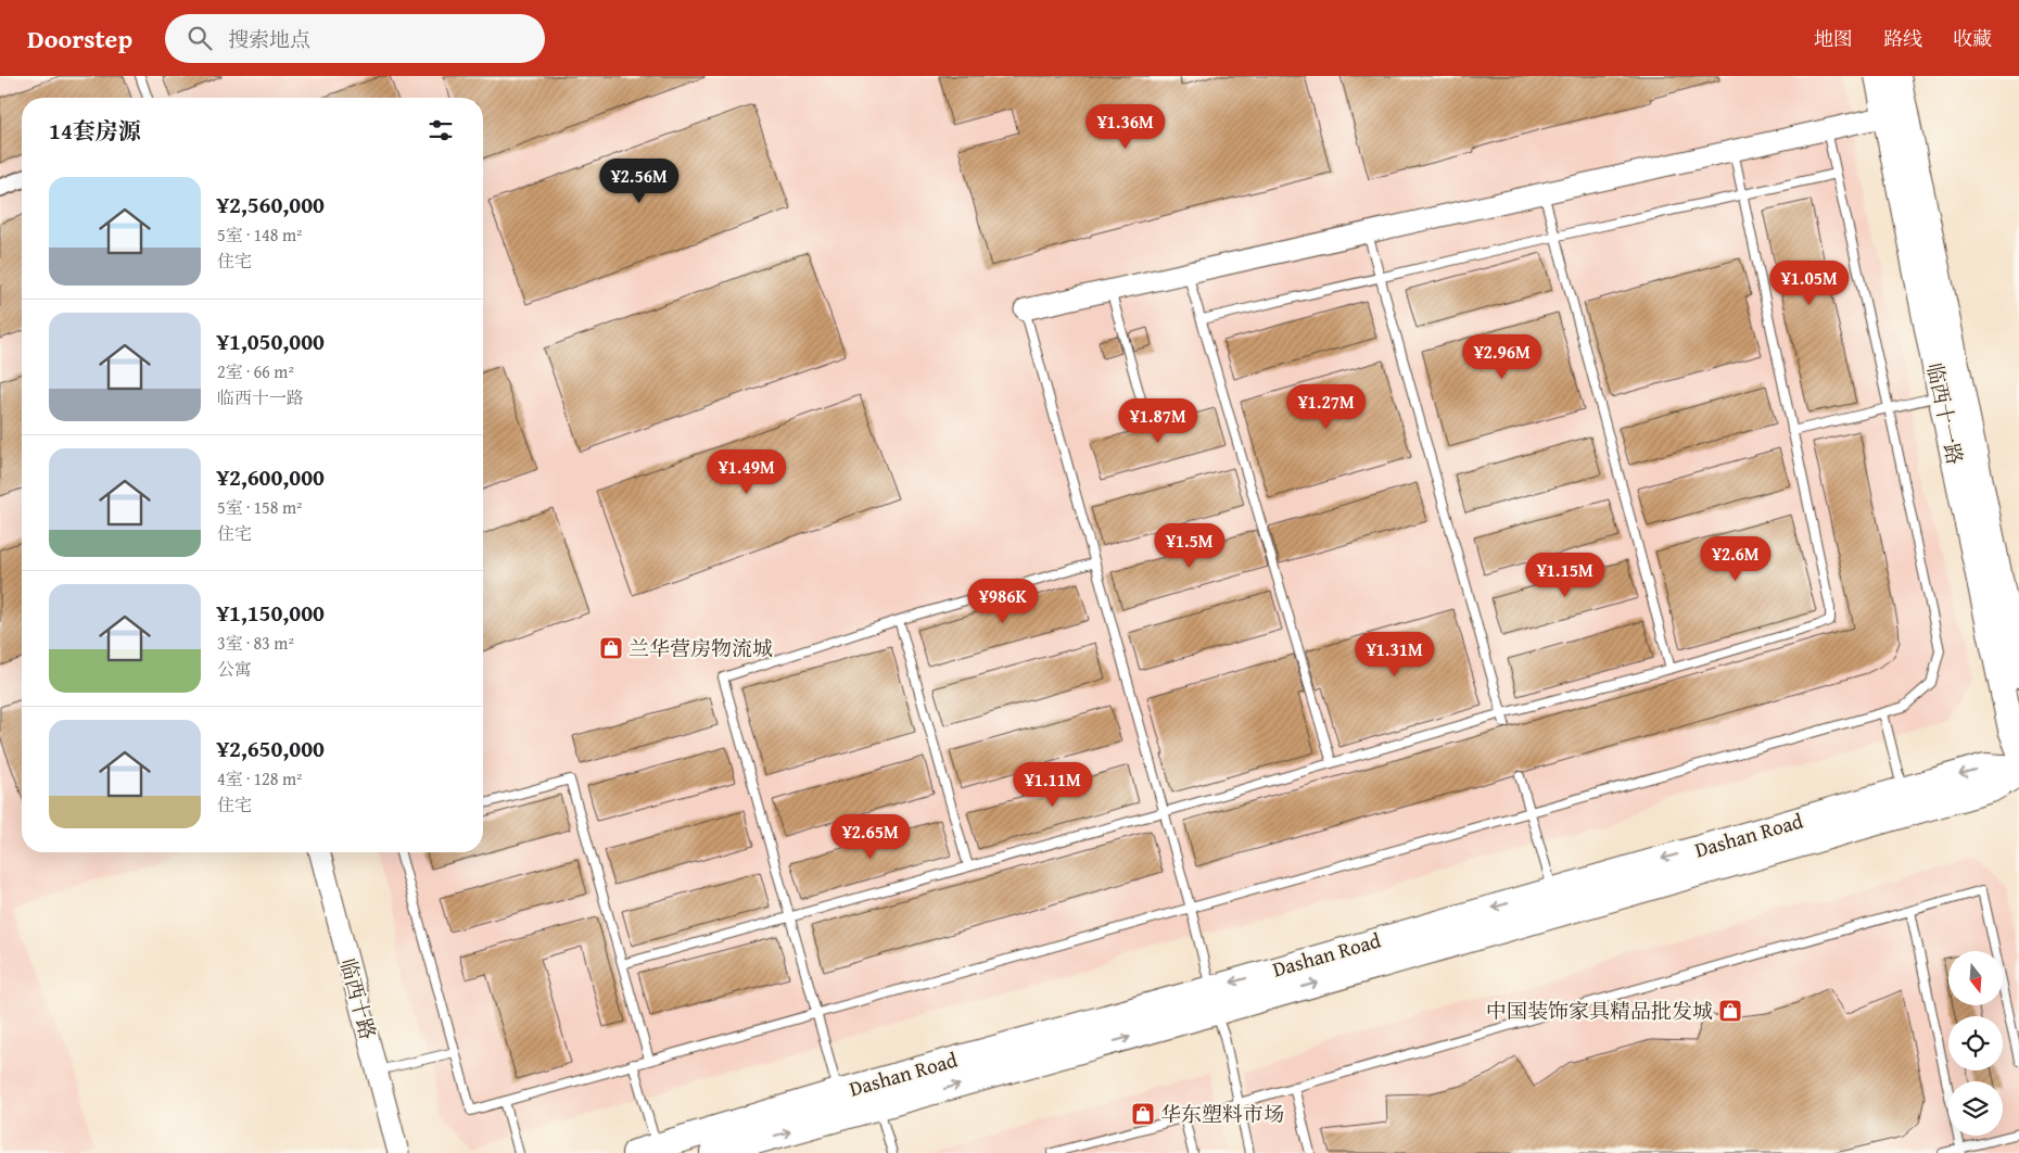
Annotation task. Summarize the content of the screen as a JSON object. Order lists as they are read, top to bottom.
{
  "streets": {
    "main road": ["临西十一路", "Dashan Road"],
    "street": ["临西十路"]
  },
  "places": {
    "shop": ["兰华营房物流城", "中国装饰家具精品批发城", "华东塑料市场"]
  },
  "north": "bottom",
  "page": {
    "header": "Doorstep",
    "search": "搜索地点",
    "nav": ["地图", "路线", "收藏"],
    "heading": "14套房源",
    "price": [
      "¥1.36M",
      "¥2.56M",
      "¥1.05M",
      "¥2.96M",
      "¥1.27M",
      "¥1.87M",
      "¥1.49M",
      "¥1.5M",
      "¥2.6M",
      "¥1.15M",
      "¥986K",
      "¥1.31M",
      "¥1.11M",
      "¥2.65M"
    ],
    "list": [
      {
        "name": "¥2,560,000",
        "note": "5室 · 148 m² · 住宅"
      },
      {
        "name": "¥1,050,000",
        "note": "2室 · 66 m² · 临西十一路"
      },
      {
        "name": "¥2,600,000",
        "note": "5室 · 158 m² · 住宅"
      },
      {
        "name": "¥1,150,000",
        "note": "3室 · 83 m² · 公寓"
      },
      {
        "name": "¥2,650,000",
        "note": "4室 · 128 m² · 住宅"
      }
    ]
  }
}
